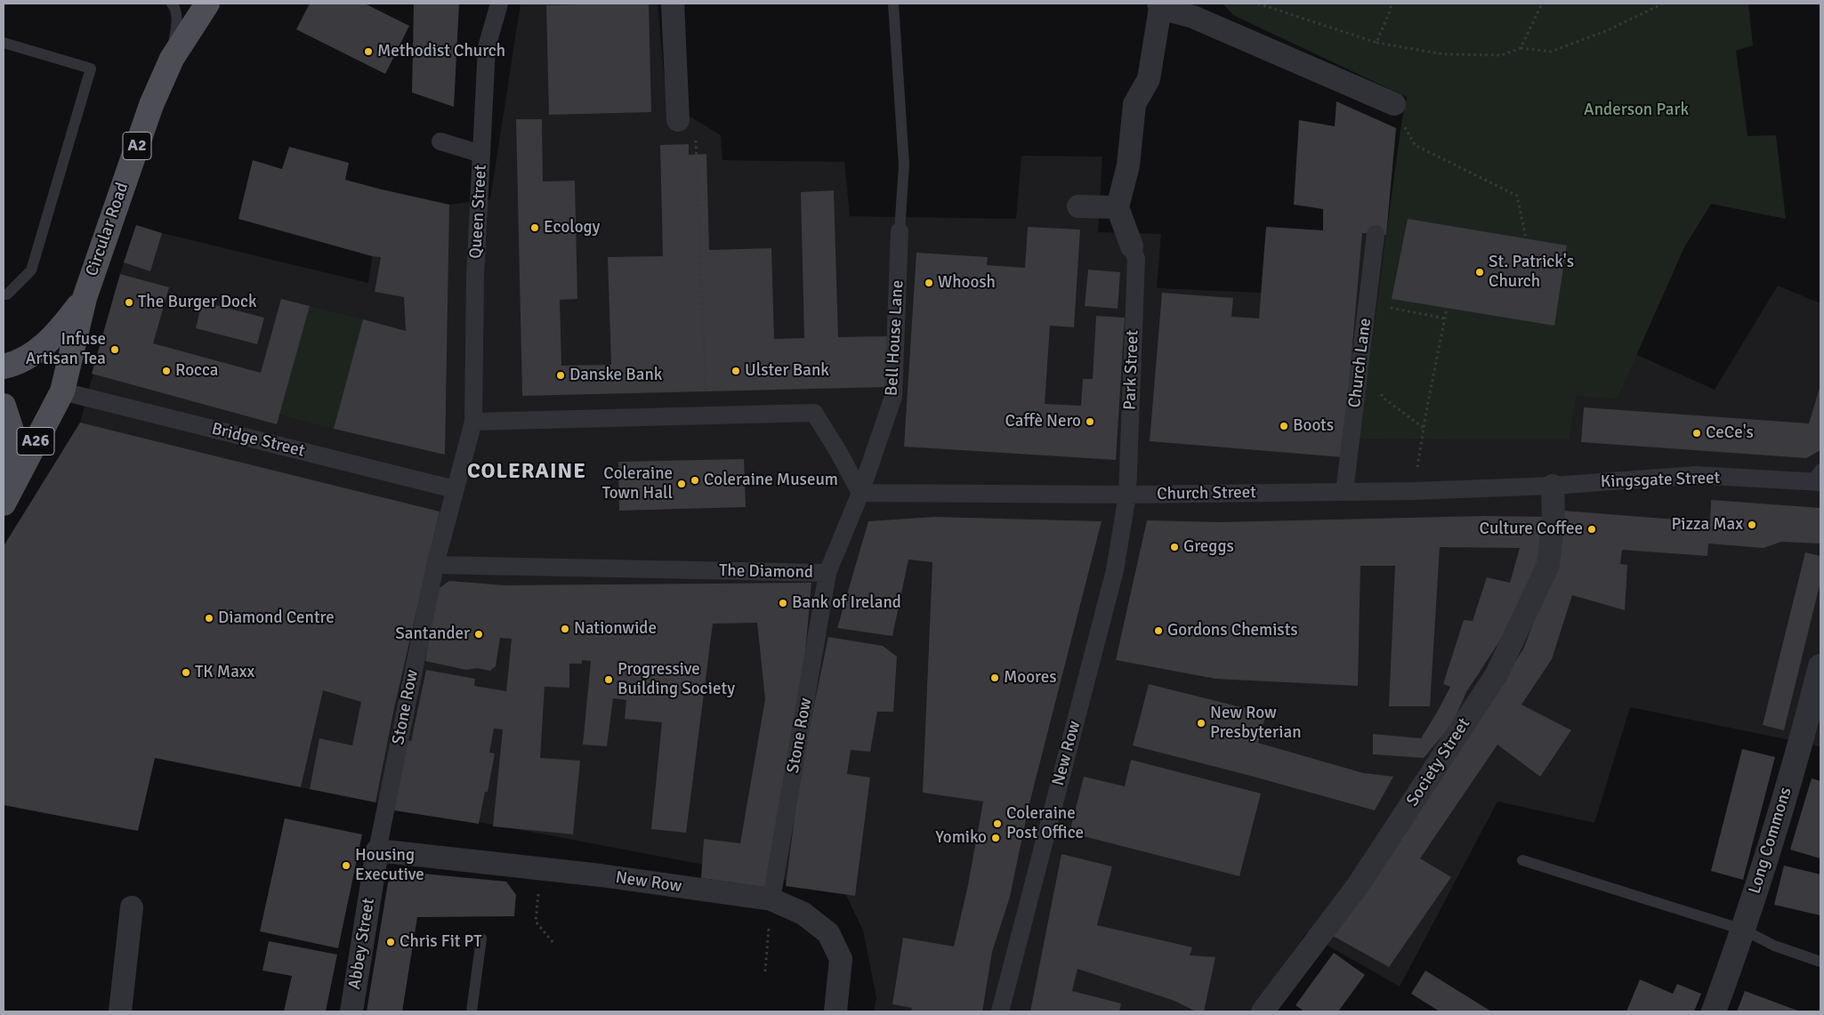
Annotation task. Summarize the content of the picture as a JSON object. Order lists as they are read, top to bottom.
{
  "streets": {
    "main road": ["A2", "Circular Road", "A26"],
    "street": [
      "Queen Street",
      "Bell House Lane",
      "Church Lane",
      "Park Street",
      "Bridge Street",
      "Kingsgate Street",
      "Church Street",
      "The Diamond",
      "Stone Row",
      "New Row",
      "Society Street",
      "Long Commons",
      "Abbey Street"
    ]
  },
  "crossings": [
    ["A2", "Circular Road"],
    ["Circular Road", "Bridge Street"],
    ["Circular Road", "A26"],
    ["Bell House Lane", "Church Street"],
    ["Bell House Lane", "The Diamond"],
    ["Church Lane", "Church Street"],
    ["Park Street", "Church Street"],
    ["Park Street", "New Row"],
    ["Bridge Street", "A26"],
    ["Kingsgate Street", "Church Street"],
    ["Kingsgate Street", "Society Street"],
    ["Church Street", "The Diamond"],
    ["Church Street", "New Row"],
    ["Church Street", "Society Street"],
    ["The Diamond", "Stone Row"],
    ["Stone Row", "New Row"],
    ["Stone Row", "Abbey Street"],
    ["New Row", "Abbey Street"]
  ],
  "districts": ["COLERAINE"],
  "parks": ["Anderson Park"],
  "places": [
    "Methodist Church",
    "Ecology",
    "St. Patrick's Church",
    "Whoosh",
    "The Burger Dock",
    "Infuse Artisan Tea",
    "Rocca",
    "Ulster Bank",
    "Danske Bank",
    "Caffè Nero",
    "Boots",
    "CeCe's",
    "Coleraine Museum",
    "Coleraine Town Hall",
    "Pizza Max",
    "Culture Coffee",
    "Greggs",
    "Bank of Ireland",
    "Diamond Centre",
    "Nationwide",
    "Gordons Chemists",
    "Santander",
    "TK Maxx",
    "Moores",
    "Progressive Building Society",
    "New Row Presbyterian",
    "Coleraine Post Office",
    "Yomiko",
    "Housing Executive",
    "Chris Fit PT"
  ]
}
